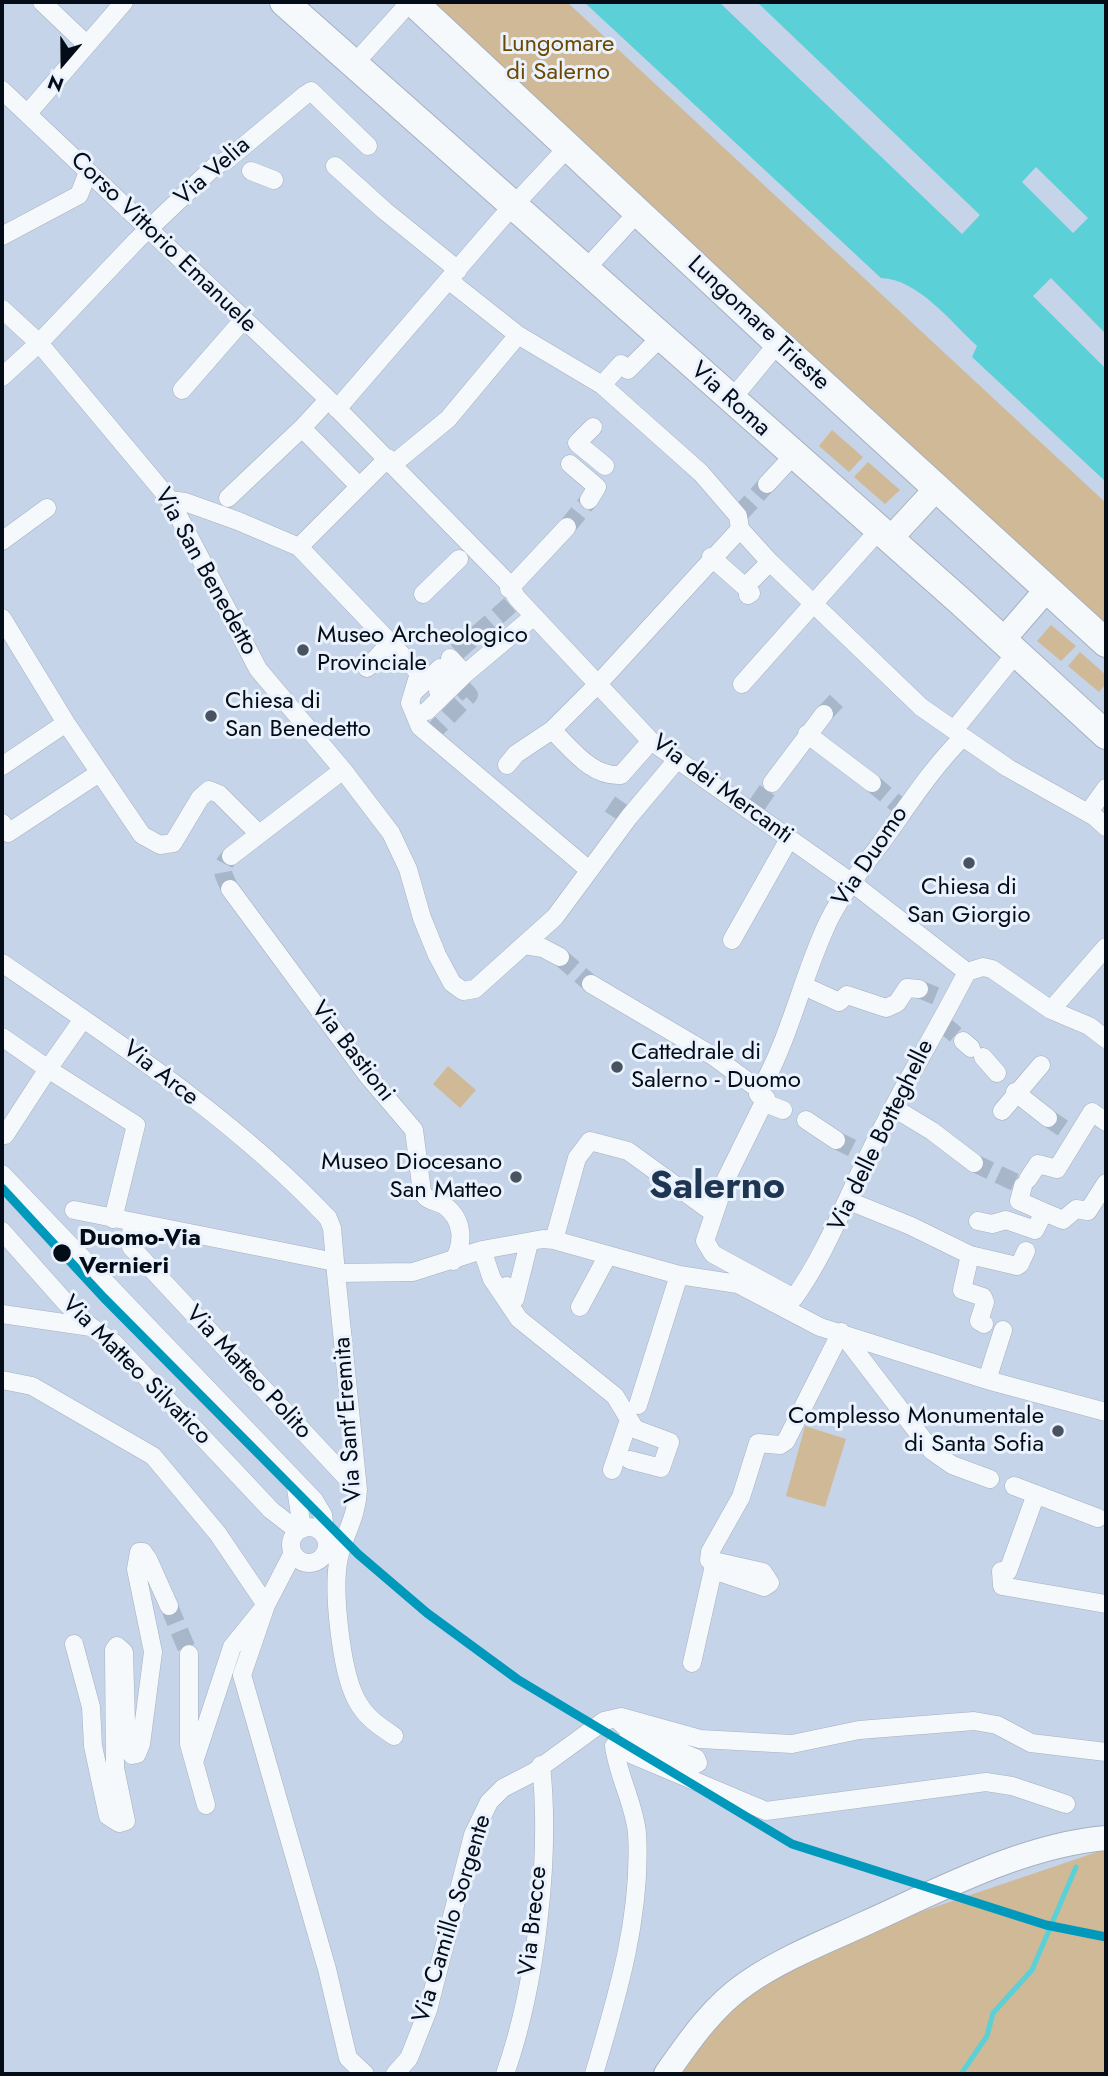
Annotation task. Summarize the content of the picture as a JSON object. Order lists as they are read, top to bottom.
{
  "streets": {
    "main road": ["Lungomare Trieste", "Via Roma"],
    "street": [
      "Via Velia",
      "Corso Vittorio Emanuele",
      "Via San Benedetto",
      "Via dei Mercanti",
      "Via Duomo",
      "Via Bastioni",
      "Via Arce",
      "Via delle Botteghelle",
      "Via Matteo Silvatico",
      "Via Matteo Polito",
      "Via Sant'Eremita",
      "Via Camillo Sorgente",
      "Via Brecce"
    ]
  },
  "crossings": [
    ["Via Velia", "Corso Vittorio Emanuele"],
    ["Via Velia", "Via San Benedetto"],
    ["Corso Vittorio Emanuele", "Via dei Mercanti"],
    ["Via Roma", "Via Duomo"],
    ["Via dei Mercanti", "Via Duomo"],
    ["Via dei Mercanti", "Via delle Botteghelle"],
    ["Via Duomo", "Via delle Botteghelle"],
    ["Via Arce", "Via Sant'Eremita"],
    ["Via Matteo Polito", "Via Sant'Eremita"],
    ["Via Camillo Sorgente", "Via Brecce"]
  ],
  "districts": ["Salerno"],
  "parks": ["Lungomare di Salerno"],
  "places": [
    "Museo Archeologico Provinciale",
    "Chiesa di San Benedetto",
    "Chiesa di San Giorgio",
    "Cattedrale di Salerno - Duomo",
    "Museo Diocesano San Matteo",
    "Duomo-Via Vernieri",
    "Complesso Monumentale di Santa Sofia"
  ],
  "north": "bottom"
}
